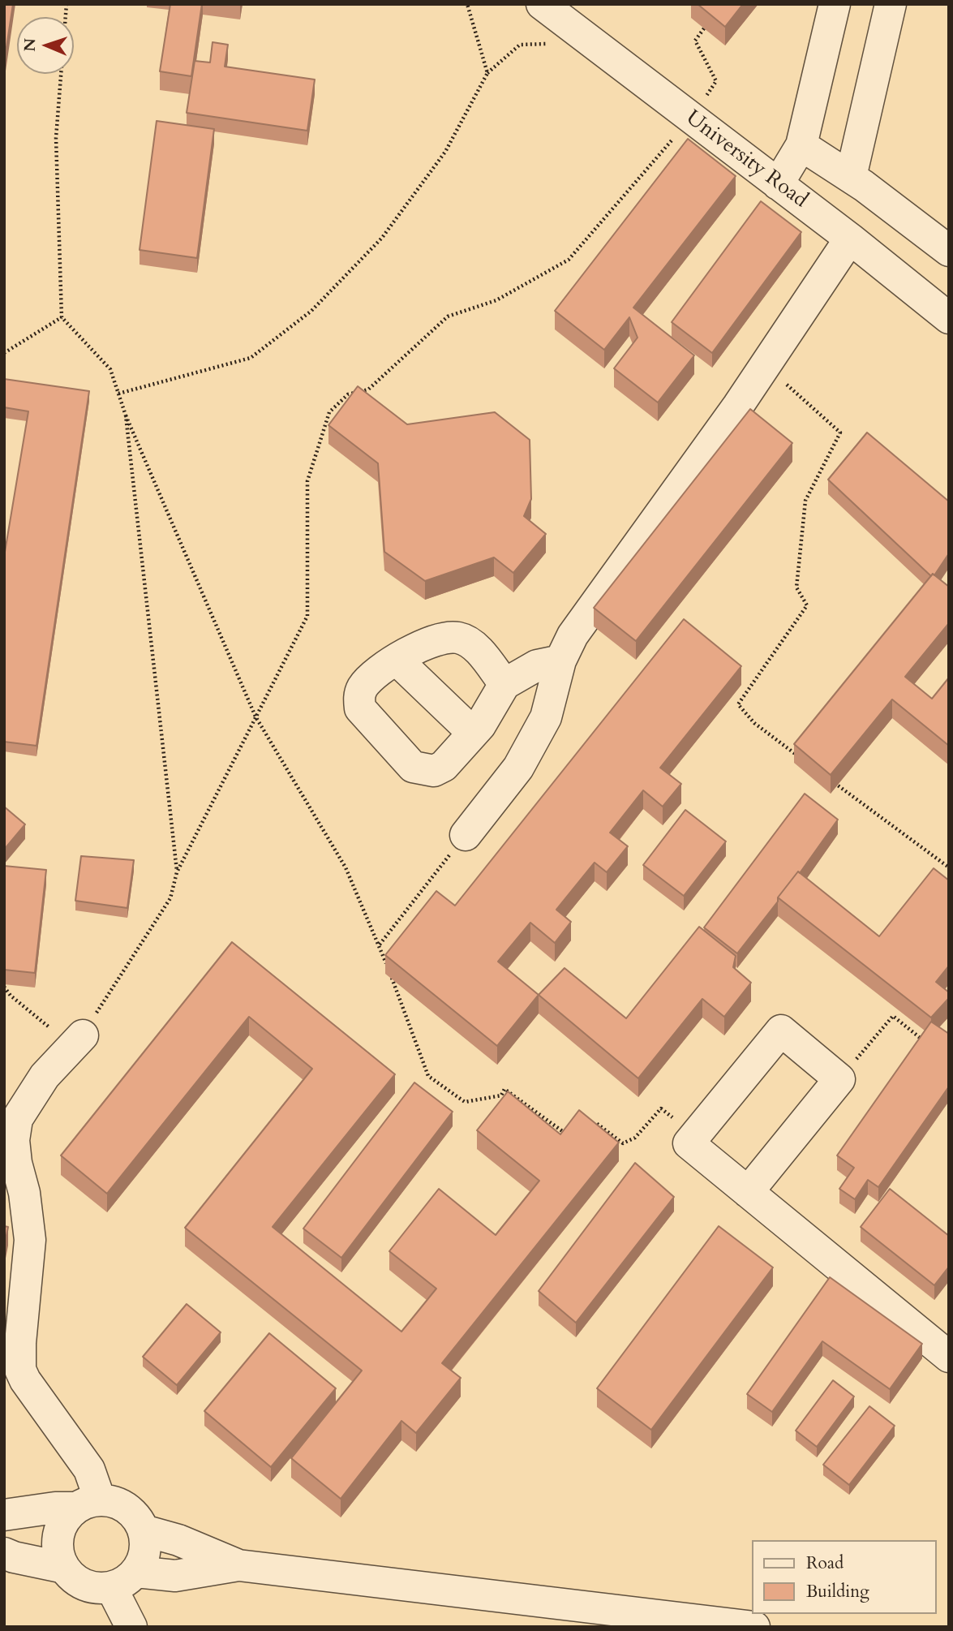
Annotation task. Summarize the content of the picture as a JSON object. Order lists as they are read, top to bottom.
{
  "streets": {
    "street": ["University Road"]
  },
  "legend": ["Road", "Building"],
  "north": "left"
}
